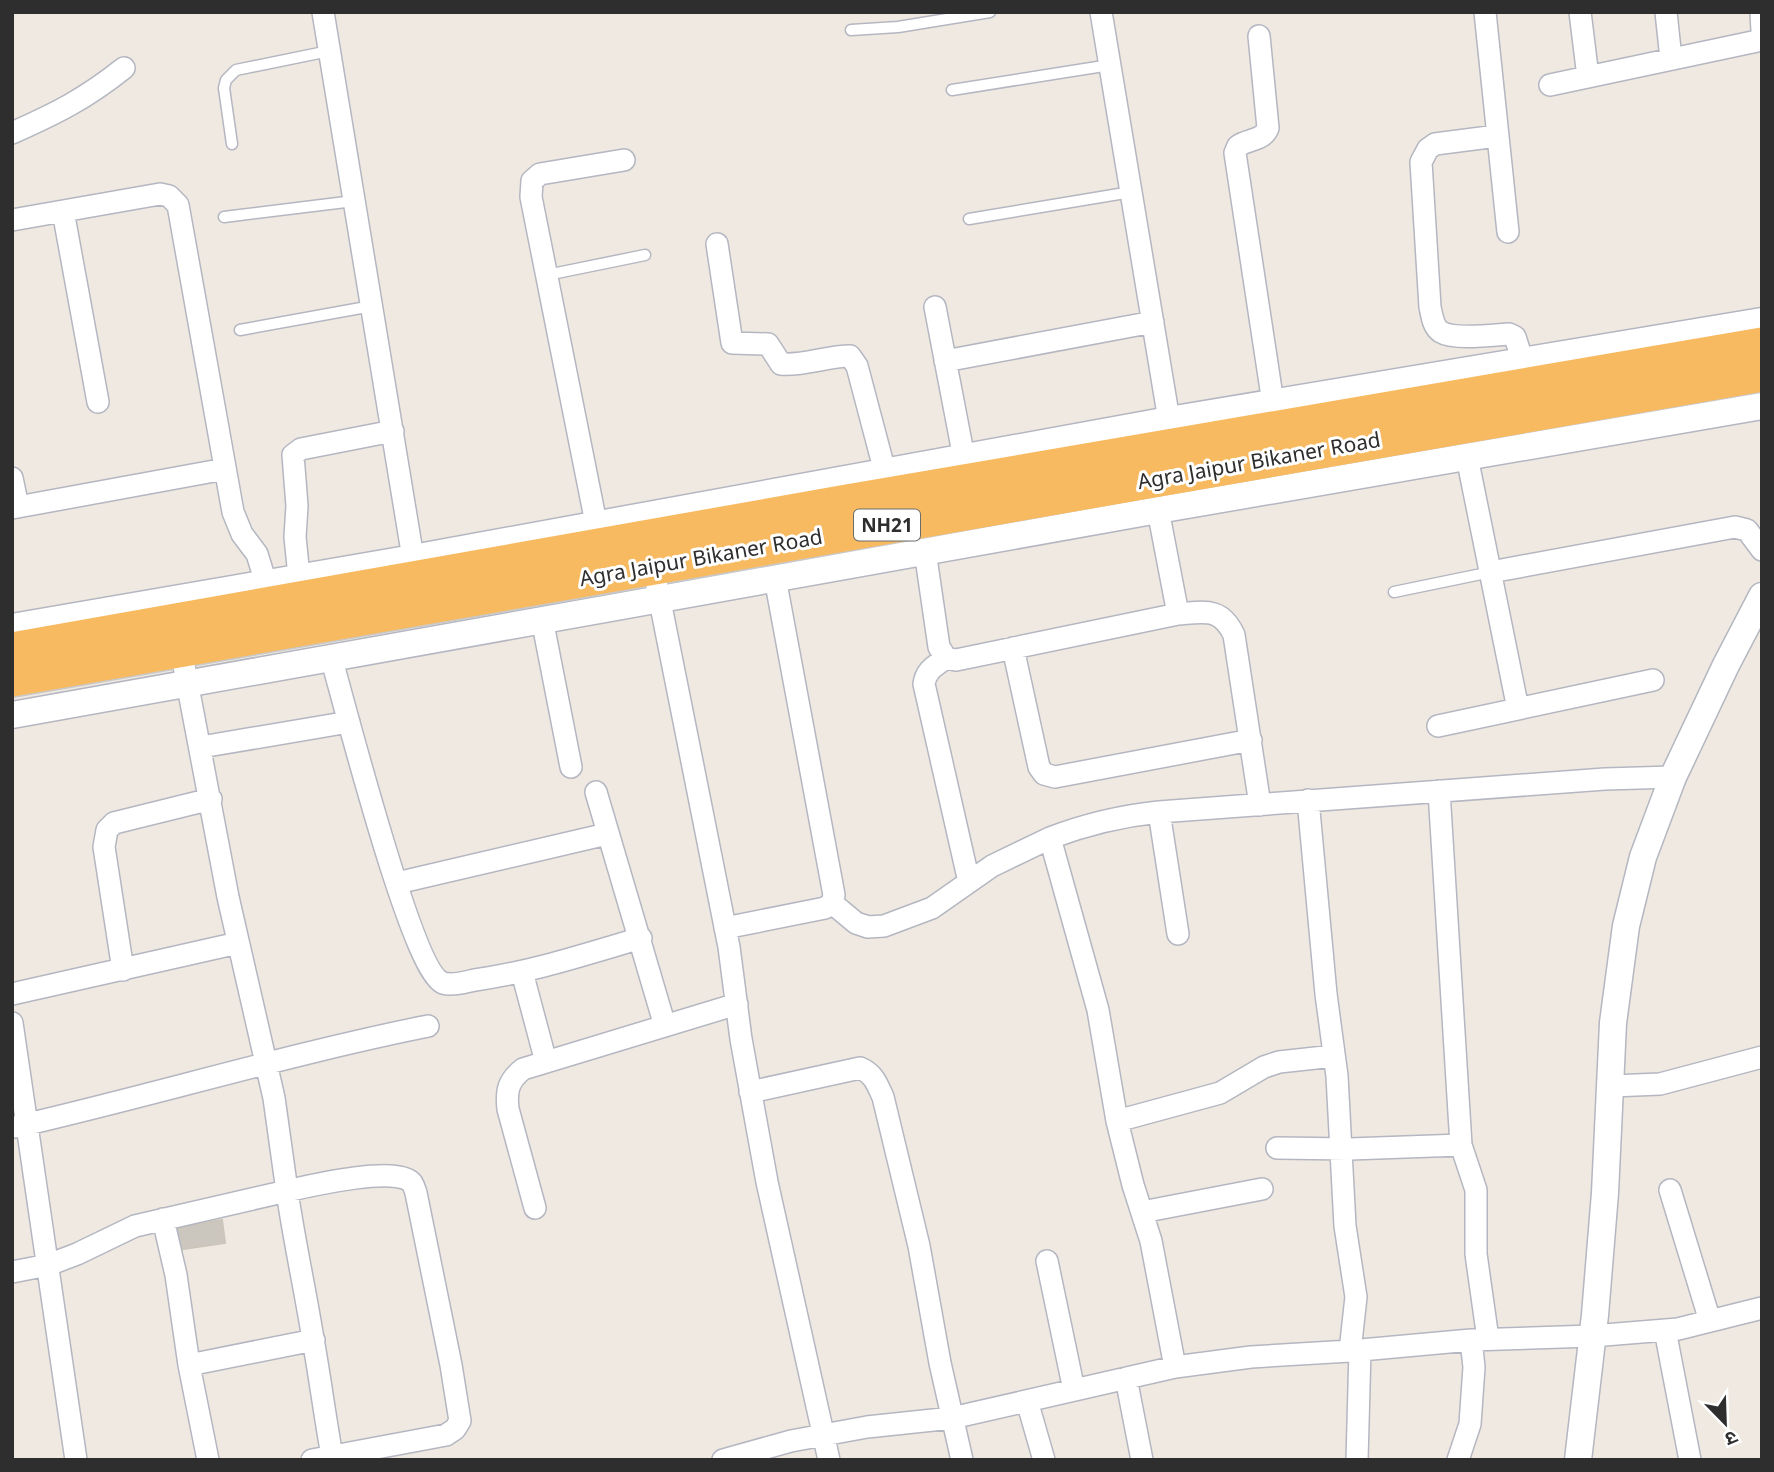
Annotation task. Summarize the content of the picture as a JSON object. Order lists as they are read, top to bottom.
{
  "streets": {
    "highway": ["Agra Jaipur Bikaner Road", "NH21"]
  },
  "north": "bottom right"
}
